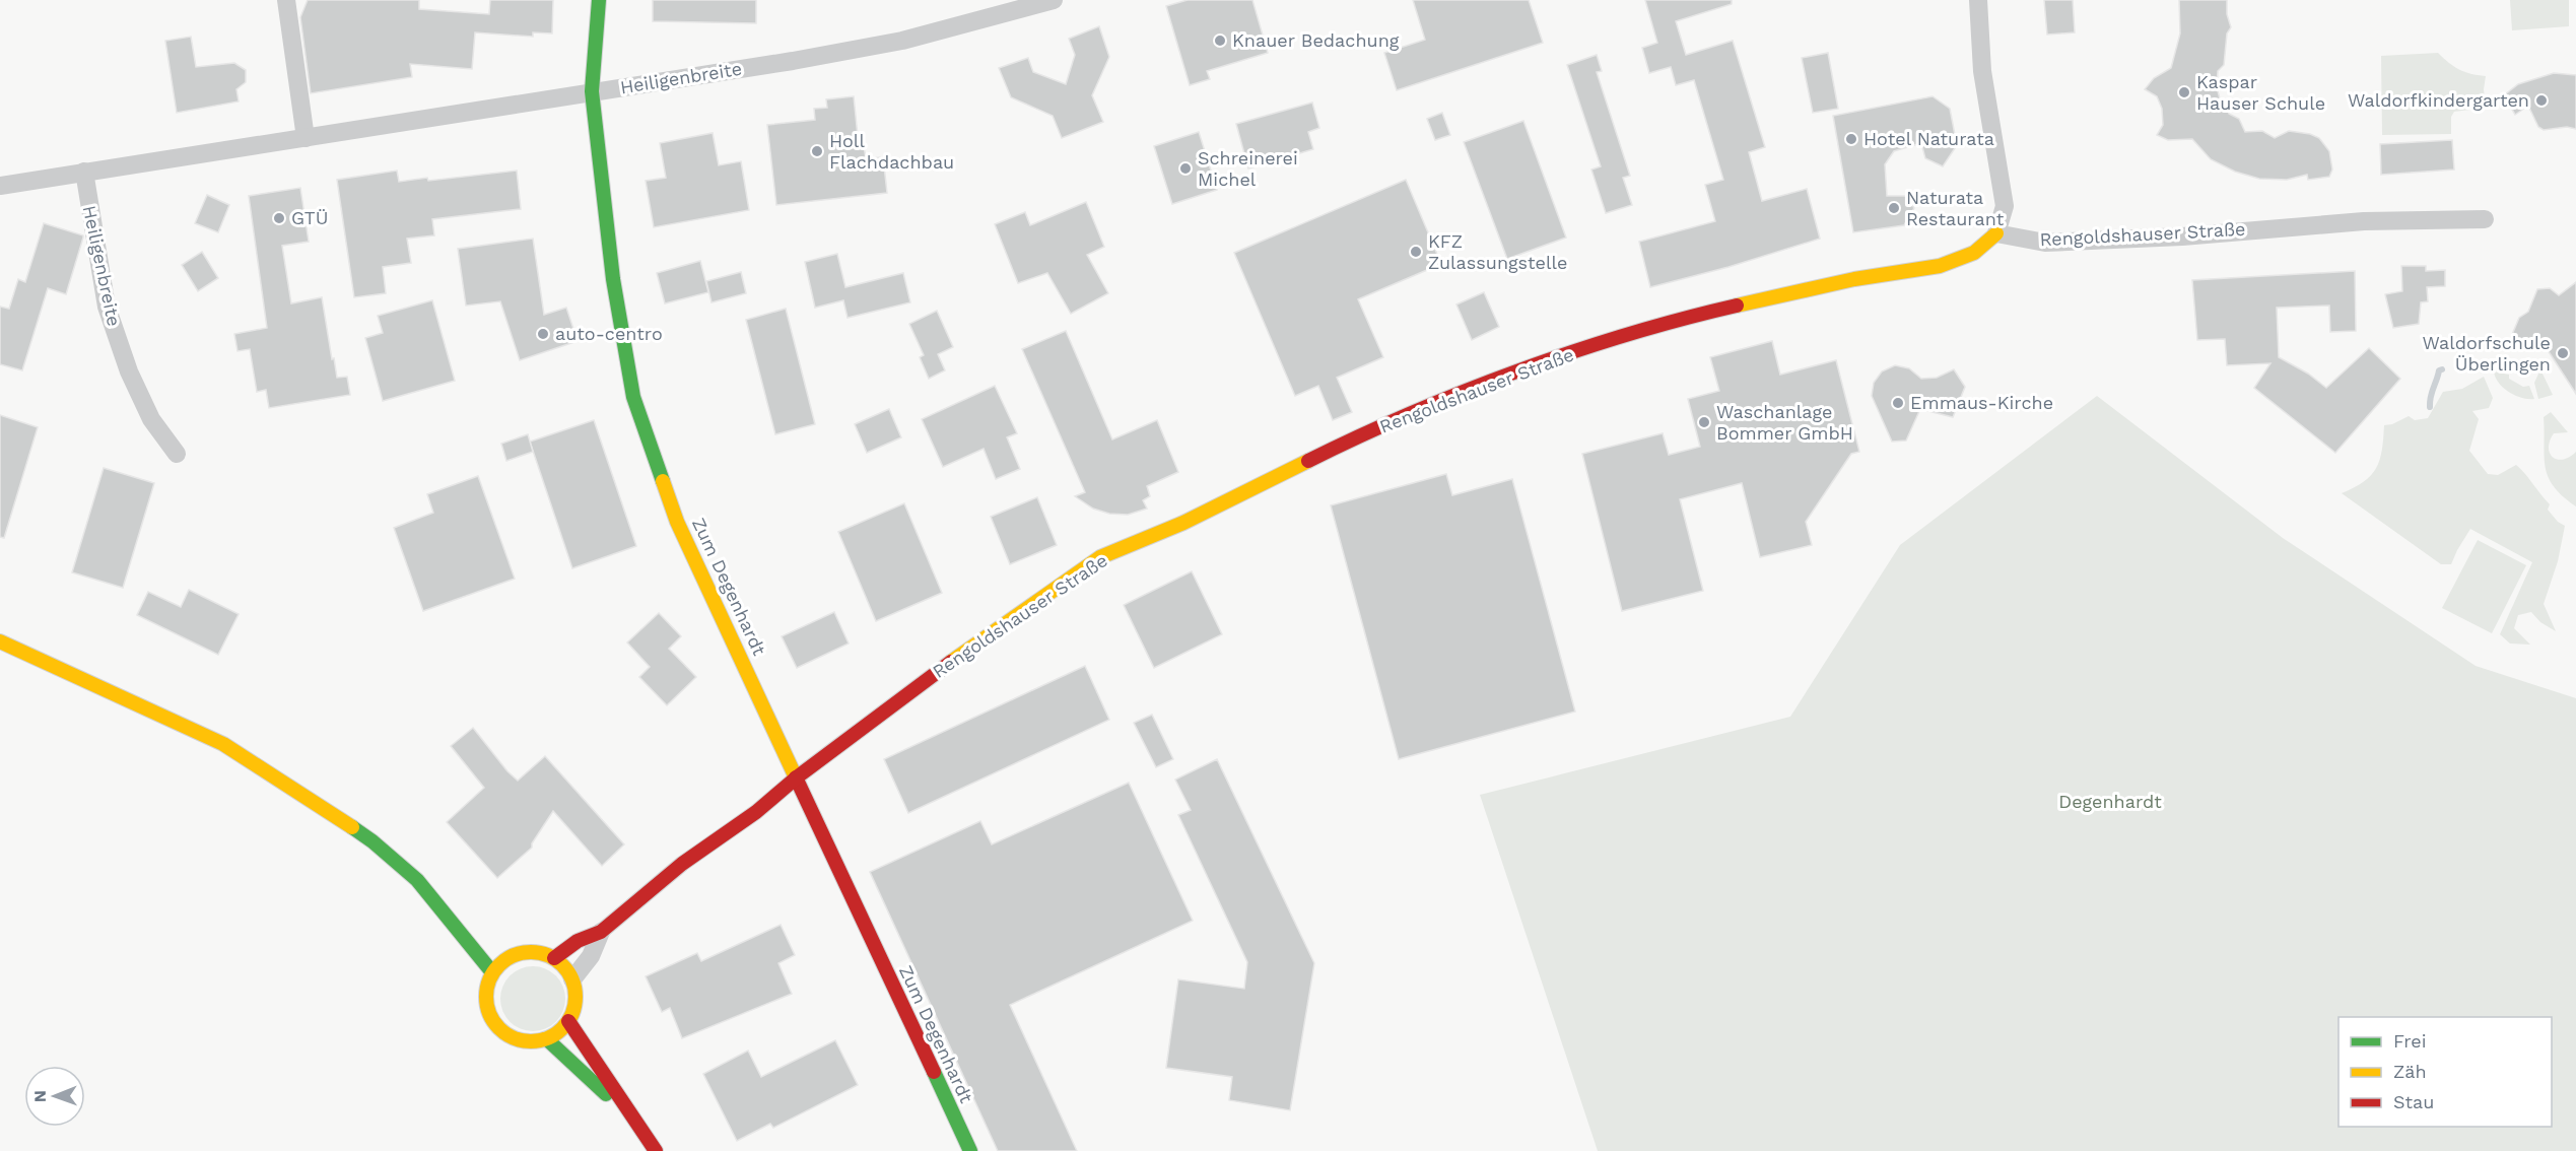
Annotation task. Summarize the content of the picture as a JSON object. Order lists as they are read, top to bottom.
{
  "streets": {
    "street": ["Heiligenbreite", "Rengoldshauser Straße", "Zum Degenhardt"]
  },
  "crossings": [
    ["Heiligenbreite", "Zum Degenhardt"],
    ["Rengoldshauser Straße", "Zum Degenhardt"]
  ],
  "parks": ["Degenhardt"],
  "places": [
    "Knauer Bedachung",
    "Kaspar Hauser Schule",
    "Waldorfkindergarten",
    "Hotel Naturata",
    "Holl Flachdachbau",
    "Schreinerei Michel",
    "Naturata Restaurant",
    "GTÜ",
    "KFZ Zulassungstelle",
    "auto-centro",
    "Waldorfschule Überlingen",
    "Emmaus-Kirche",
    "Waschanlage Bommer GmbH"
  ],
  "legend": ["Frei", "Zäh", "Stau"],
  "north": "left"
}
